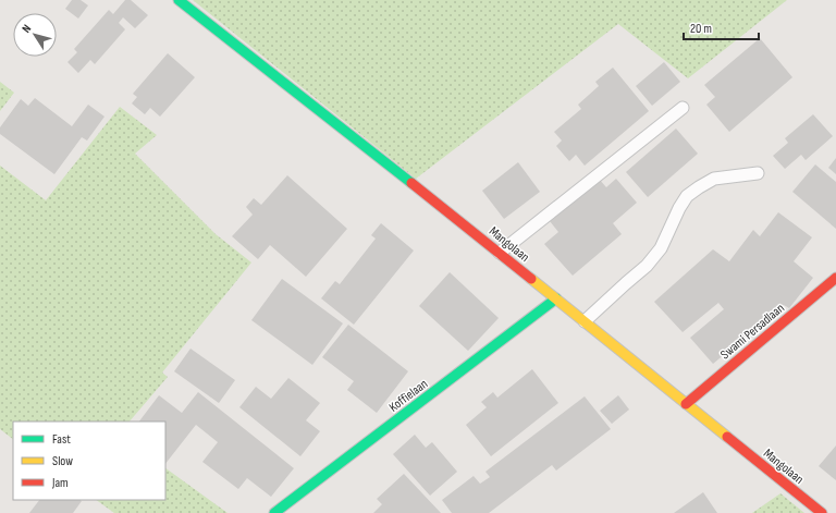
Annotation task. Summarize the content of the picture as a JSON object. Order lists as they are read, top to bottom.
{
  "streets": {
    "street": ["Mangolaan", "Swami Persadlaan", "Koffielaan"]
  },
  "crossings": [
    ["Mangolaan", "Swami Persadlaan"],
    ["Mangolaan", "Koffielaan"]
  ],
  "legend": ["Fast", "Slow", "Jam"],
  "scale_bar": "20 m",
  "north": "top left"
}
